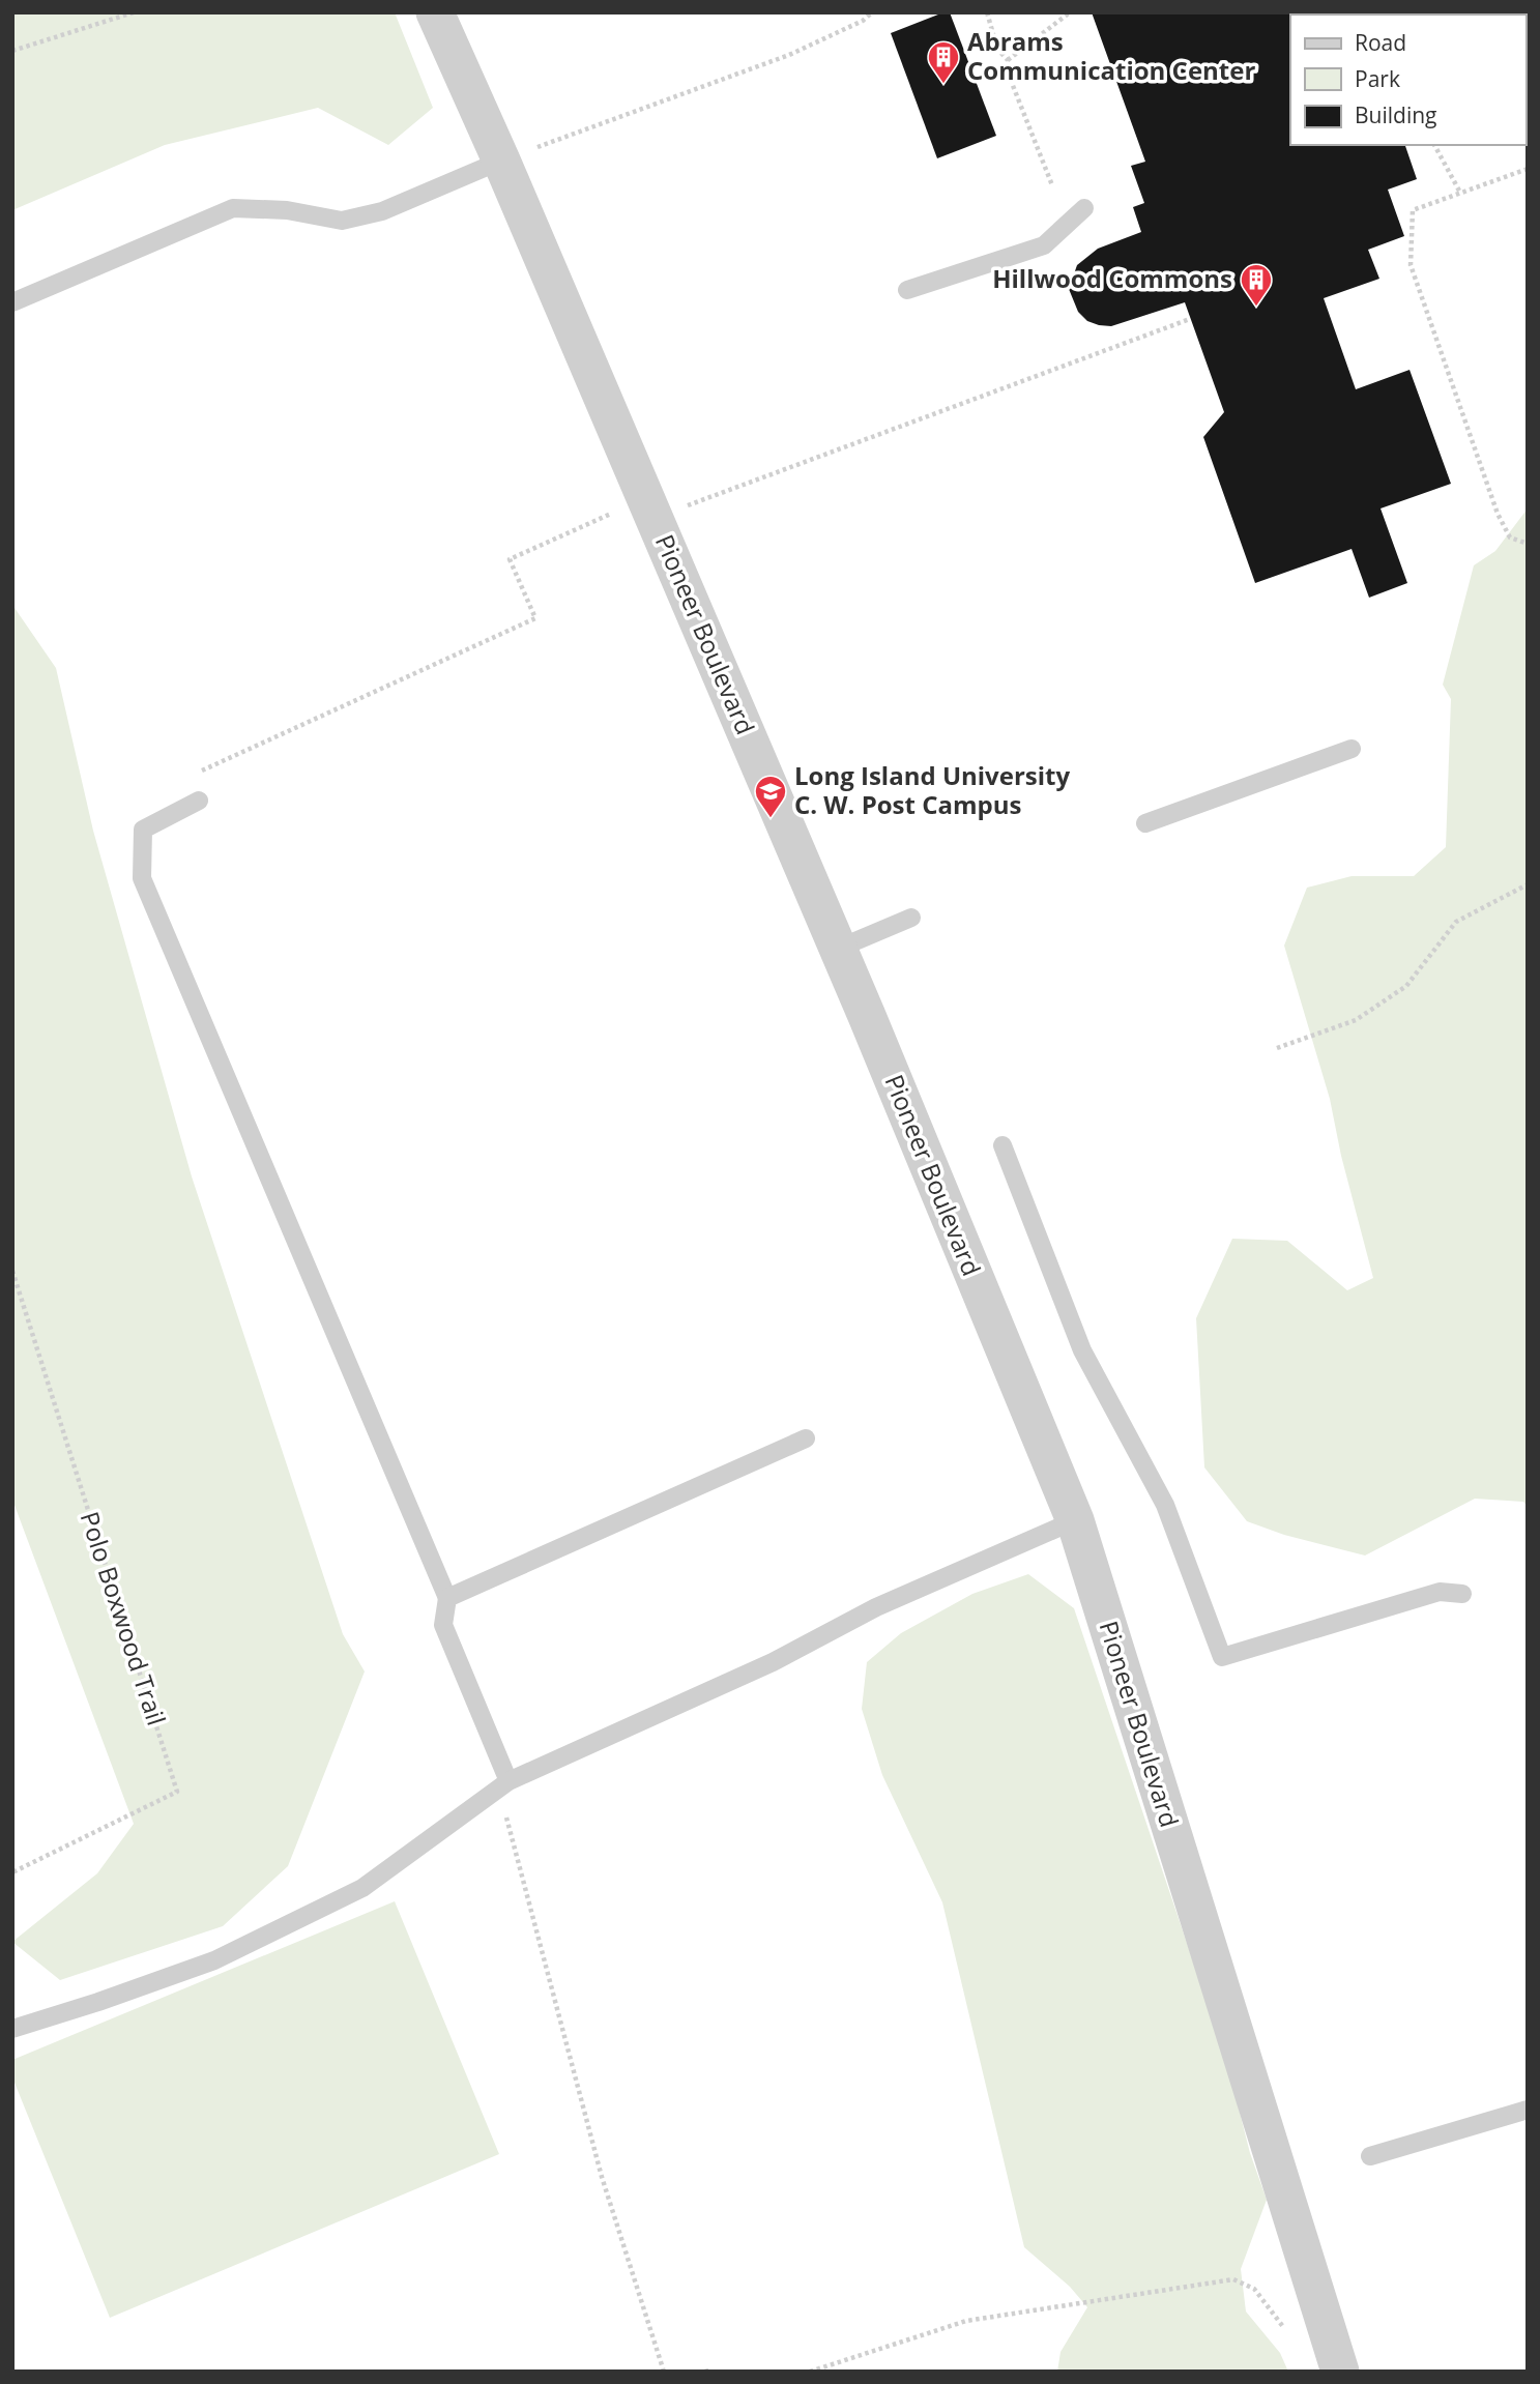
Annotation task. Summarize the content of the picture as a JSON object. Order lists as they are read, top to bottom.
{
  "streets": {
    "street": ["Pioneer Boulevard"],
    "path": ["Polo Boxwood Trail"]
  },
  "places": {
    "building": ["Abrams Communication Center", "Hillwood Commons"],
    "school or university": ["Long Island University C. W. Post Campus"]
  },
  "legend": ["Road", "Park", "Building"]
}
